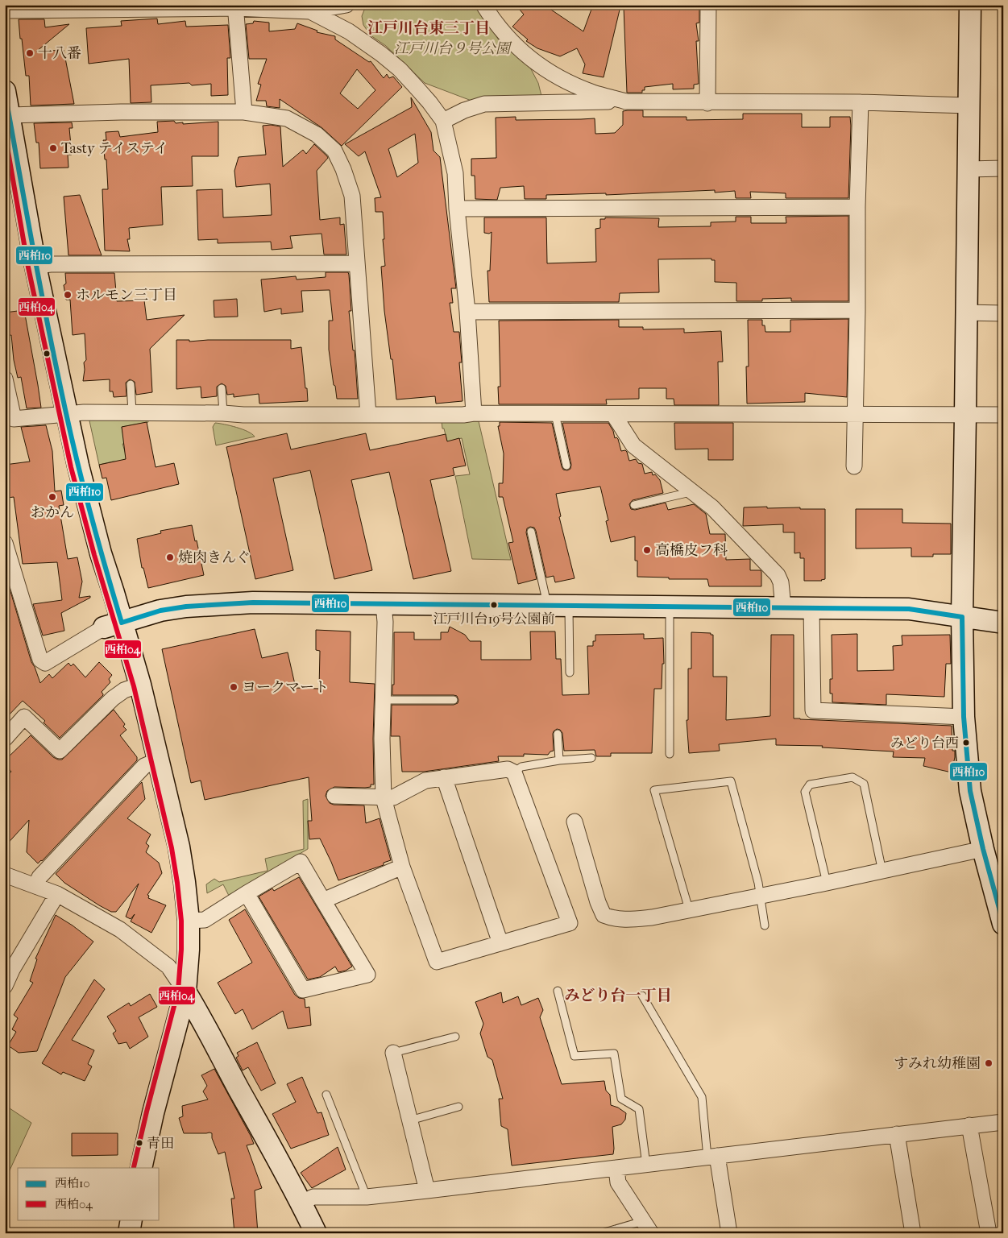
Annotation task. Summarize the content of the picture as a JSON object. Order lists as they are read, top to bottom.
{
  "districts": ["江戸川台東三丁目", "みどり台一丁目"],
  "parks": ["江戸川台９号公園"],
  "places": [
    "十八番",
    "Tasty テイステイ",
    "ホルモン三丁目",
    "おかん",
    "高橋皮フ科",
    "焼肉きんぐ",
    "江戸川台19号公園前",
    "ヨークマート",
    "みどり台西",
    "すみれ幼稚園",
    "青田"
  ],
  "lines": ["transit line 西柏10", "transit line 西柏04"],
  "legend": ["西柏10", "西柏04"]
}
